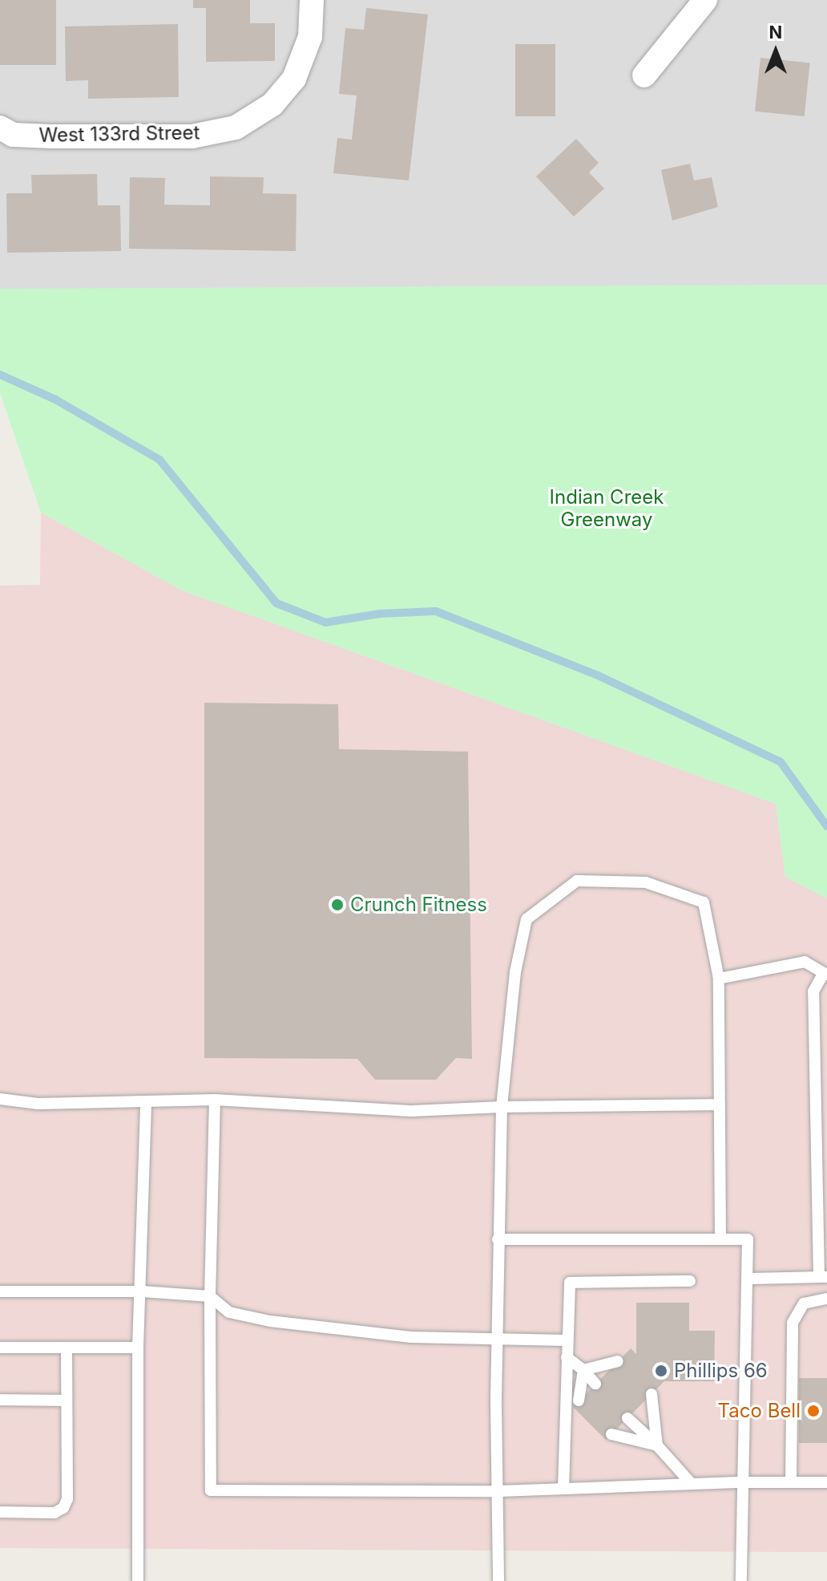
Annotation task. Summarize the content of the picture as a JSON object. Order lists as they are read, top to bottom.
{
  "streets": {
    "street": ["West 133rd Street"]
  },
  "parks": ["Indian Creek Greenway"],
  "places": ["Crunch Fitness", "Phillips 66", "Taco Bell"],
  "north": "top"
}
